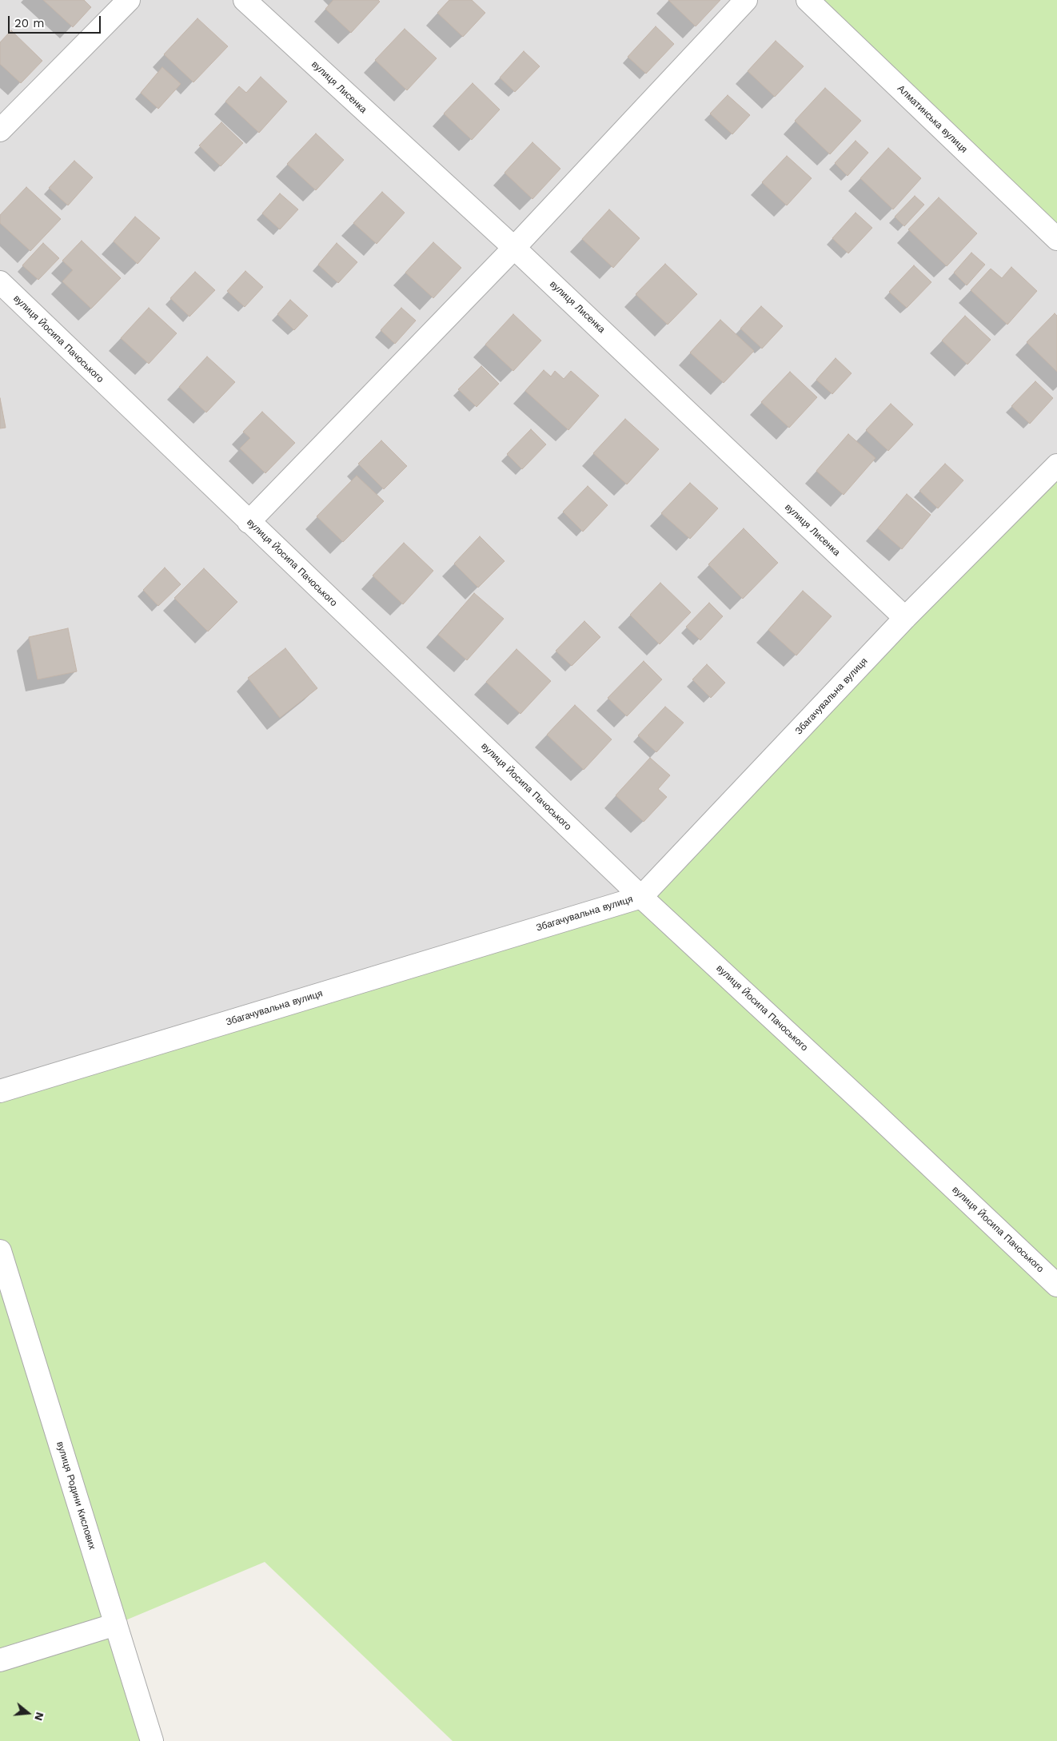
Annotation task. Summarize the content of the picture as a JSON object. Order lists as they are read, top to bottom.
{
  "streets": {
    "street": [
      "вулиця Лисенка",
      "Алматинська вулиця",
      "вулиця Йосипа Пачоського",
      "Збагачувальна вулиця",
      "вулиця Родини Кислових"
    ]
  },
  "crossings": [
    ["вулиця Лисенка", "Збагачувальна вулиця"],
    ["вулиця Йосипа Пачоського", "Збагачувальна вулиця"]
  ],
  "scale_bar": "20 m",
  "north": "right"
}
